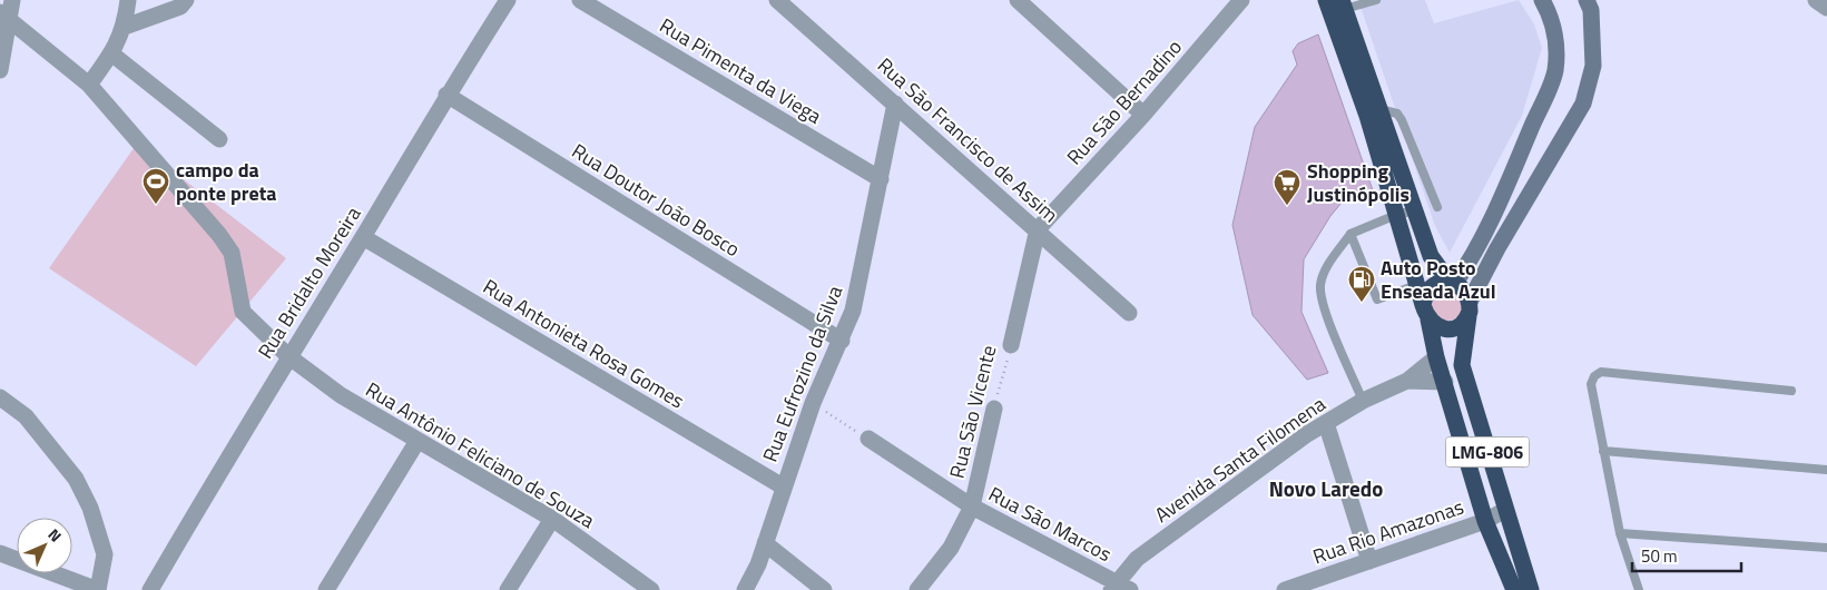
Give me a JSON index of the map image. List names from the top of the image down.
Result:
{
  "streets": {
    "highway": ["LMG-806"],
    "street": [
      "Rua Pimenta da Viega",
      "Rua São Bernadino",
      "Rua São Francisco de Assim",
      "Rua Doutor João Bosco",
      "Rua Bridalto Moreira",
      "Rua Antonieta Rosa Gomes",
      "Rua Eufrozino da Silva",
      "Rua São Vicente",
      "Rua Antônio Feliciano de Souza",
      "Avenida Santa Filomena",
      "Rua São Marcos",
      "Rua Rio Amazonas"
    ]
  },
  "crossings": [
    ["Rua Pimenta da Viega", "Rua Eufrozino da Silva"],
    ["Rua São Bernadino", "Rua São Francisco de Assim"],
    ["Rua São Bernadino", "Rua São Vicente"],
    ["Rua São Francisco de Assim", "Rua Eufrozino da Silva"],
    ["Rua São Francisco de Assim", "Rua São Vicente"],
    ["Rua Doutor João Bosco", "Rua Bridalto Moreira"],
    ["Rua Doutor João Bosco", "Rua Eufrozino da Silva"],
    ["Rua Bridalto Moreira", "Rua Antonieta Rosa Gomes"],
    ["Rua Bridalto Moreira", "Rua Antônio Feliciano de Souza"],
    ["Rua Antonieta Rosa Gomes", "Rua Eufrozino da Silva"],
    ["Rua São Vicente", "Rua São Marcos"],
    ["LMG-806", "Avenida Santa Filomena"],
    ["LMG-806", "Rua Rio Amazonas"],
    ["Avenida Santa Filomena", "Rua São Marcos"]
  ],
  "districts": ["Novo Laredo"],
  "places": {
    "sports": ["campo da ponte preta"],
    "supermarket": ["Shopping Justinópolis"],
    "fuel station": ["Auto Posto Enseada Azul"]
  },
  "scale_bar": "50 m",
  "north": "top right"
}
